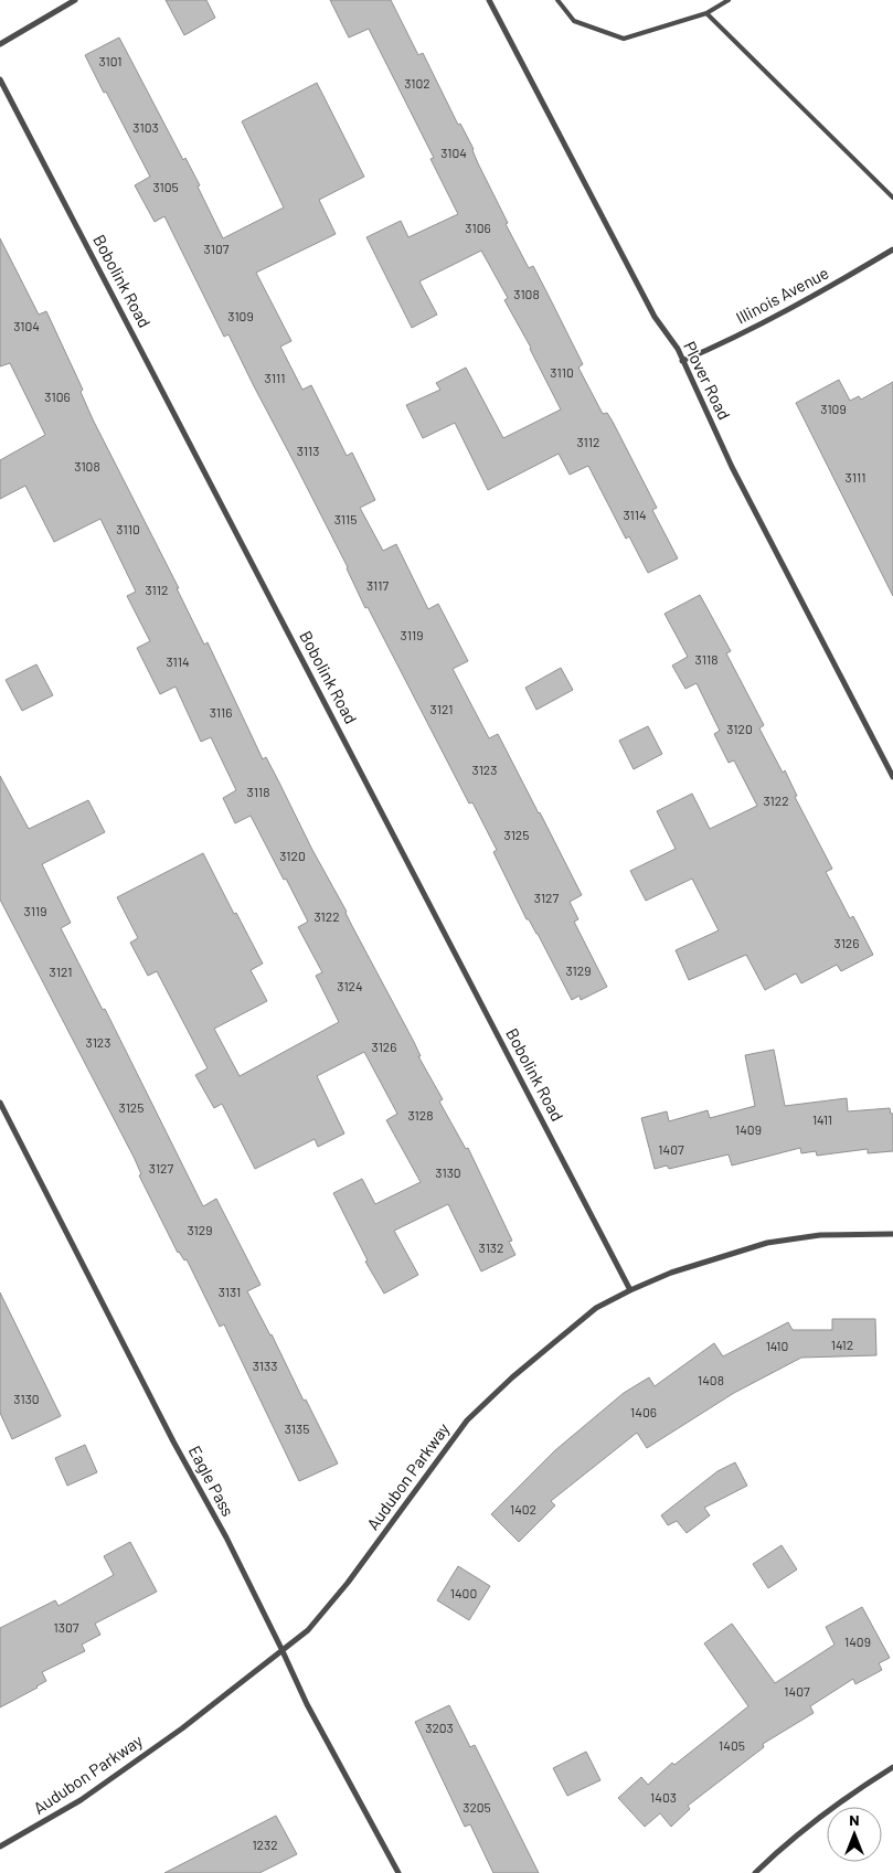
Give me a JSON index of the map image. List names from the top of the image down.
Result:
{
  "streets": {
    "street": [
      "Bobolink Road",
      "Illinois Avenue",
      "Plover Road",
      "Audubon Parkway",
      "Eagle Pass"
    ]
  },
  "crossings": [
    ["Bobolink Road", "Audubon Parkway"],
    ["Illinois Avenue", "Plover Road"],
    ["Audubon Parkway", "Eagle Pass"]
  ],
  "house_numbers": [
    "3101",
    "3102",
    "3103",
    "3104",
    "3105",
    "3106",
    "3107",
    "3108",
    "3109",
    "3104",
    "3110",
    "3111",
    "3106",
    "3109",
    "3112",
    "3113",
    "3108",
    "3111",
    "3114",
    "3115",
    "3110",
    "3117",
    "3112",
    "3119",
    "3118",
    "3114",
    "3121",
    "3116",
    "3120",
    "3123",
    "3118",
    "3122",
    "3125",
    "3120",
    "3127",
    "3119",
    "3122",
    "3126",
    "3129",
    "3121",
    "3124",
    "3123",
    "3126",
    "3125",
    "3128",
    "1411",
    "1409",
    "1407",
    "3127",
    "3130",
    "3129",
    "3132",
    "3131",
    "1412",
    "1410",
    "3133",
    "1408",
    "3130",
    "1406",
    "3135",
    "1402",
    "1400",
    "1307",
    "1409",
    "1407",
    "3203",
    "1405",
    "1403",
    "3205",
    "1232"
  ],
  "north": "top"
}
